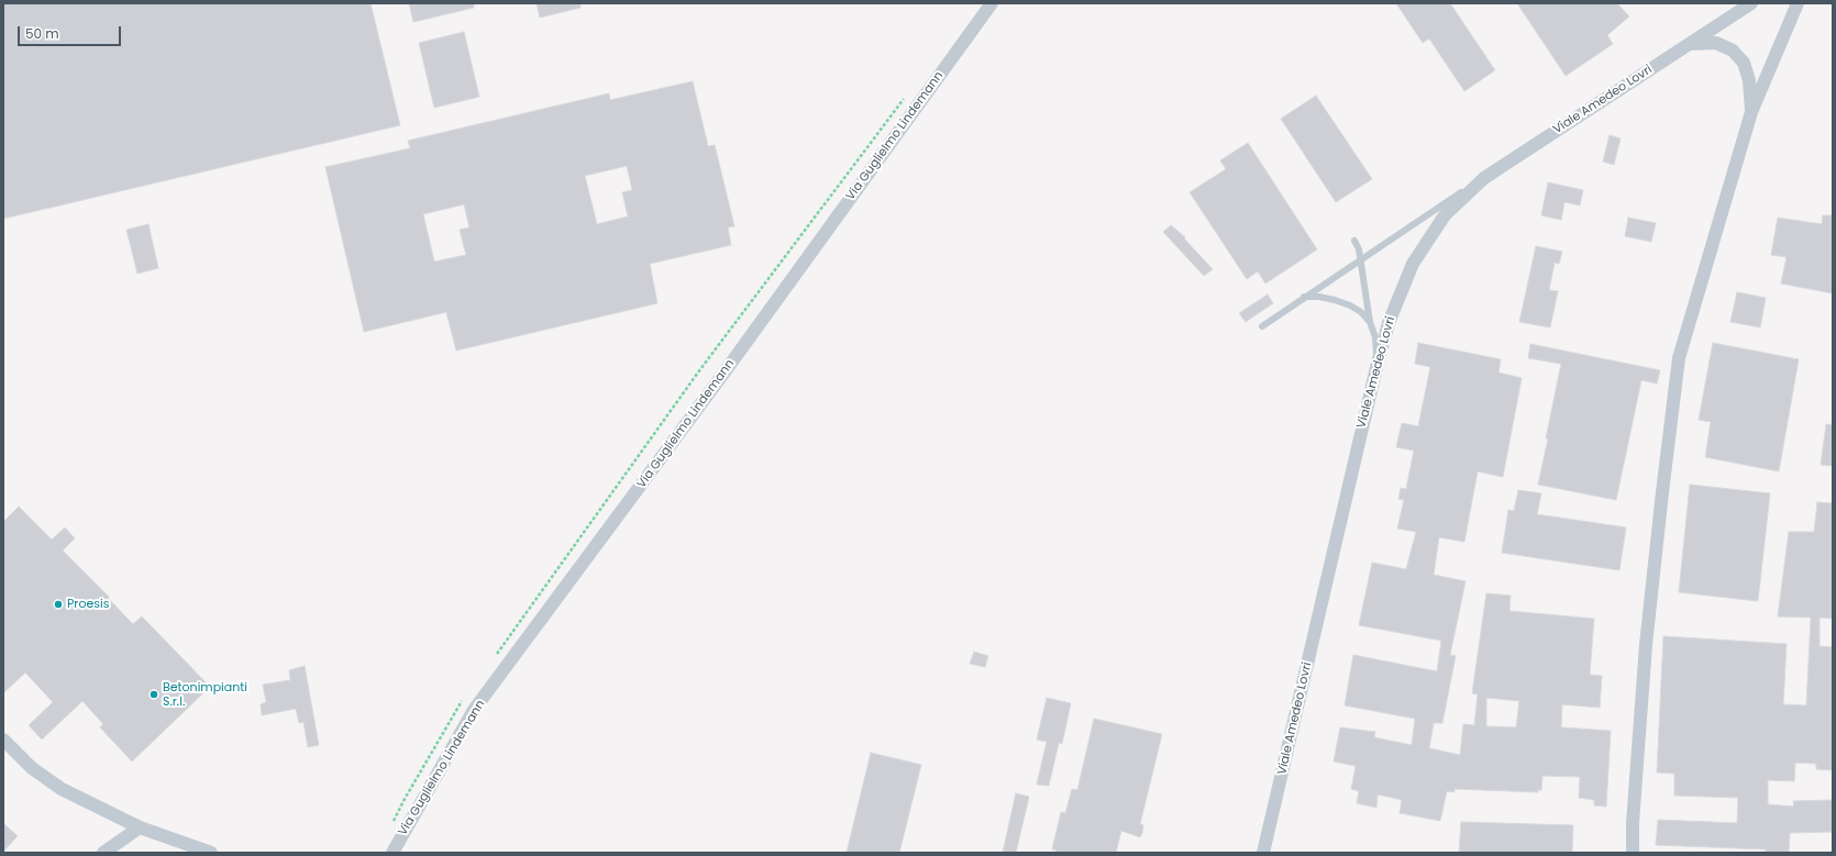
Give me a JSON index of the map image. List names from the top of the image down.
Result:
{
  "streets": {
    "street": ["Viale Amedeo Lovri", "Via Guglielmo Lindemann"]
  },
  "places": ["Proesis", "Betonimpianti S.r.l."],
  "scale_bar": "50 m"
}
